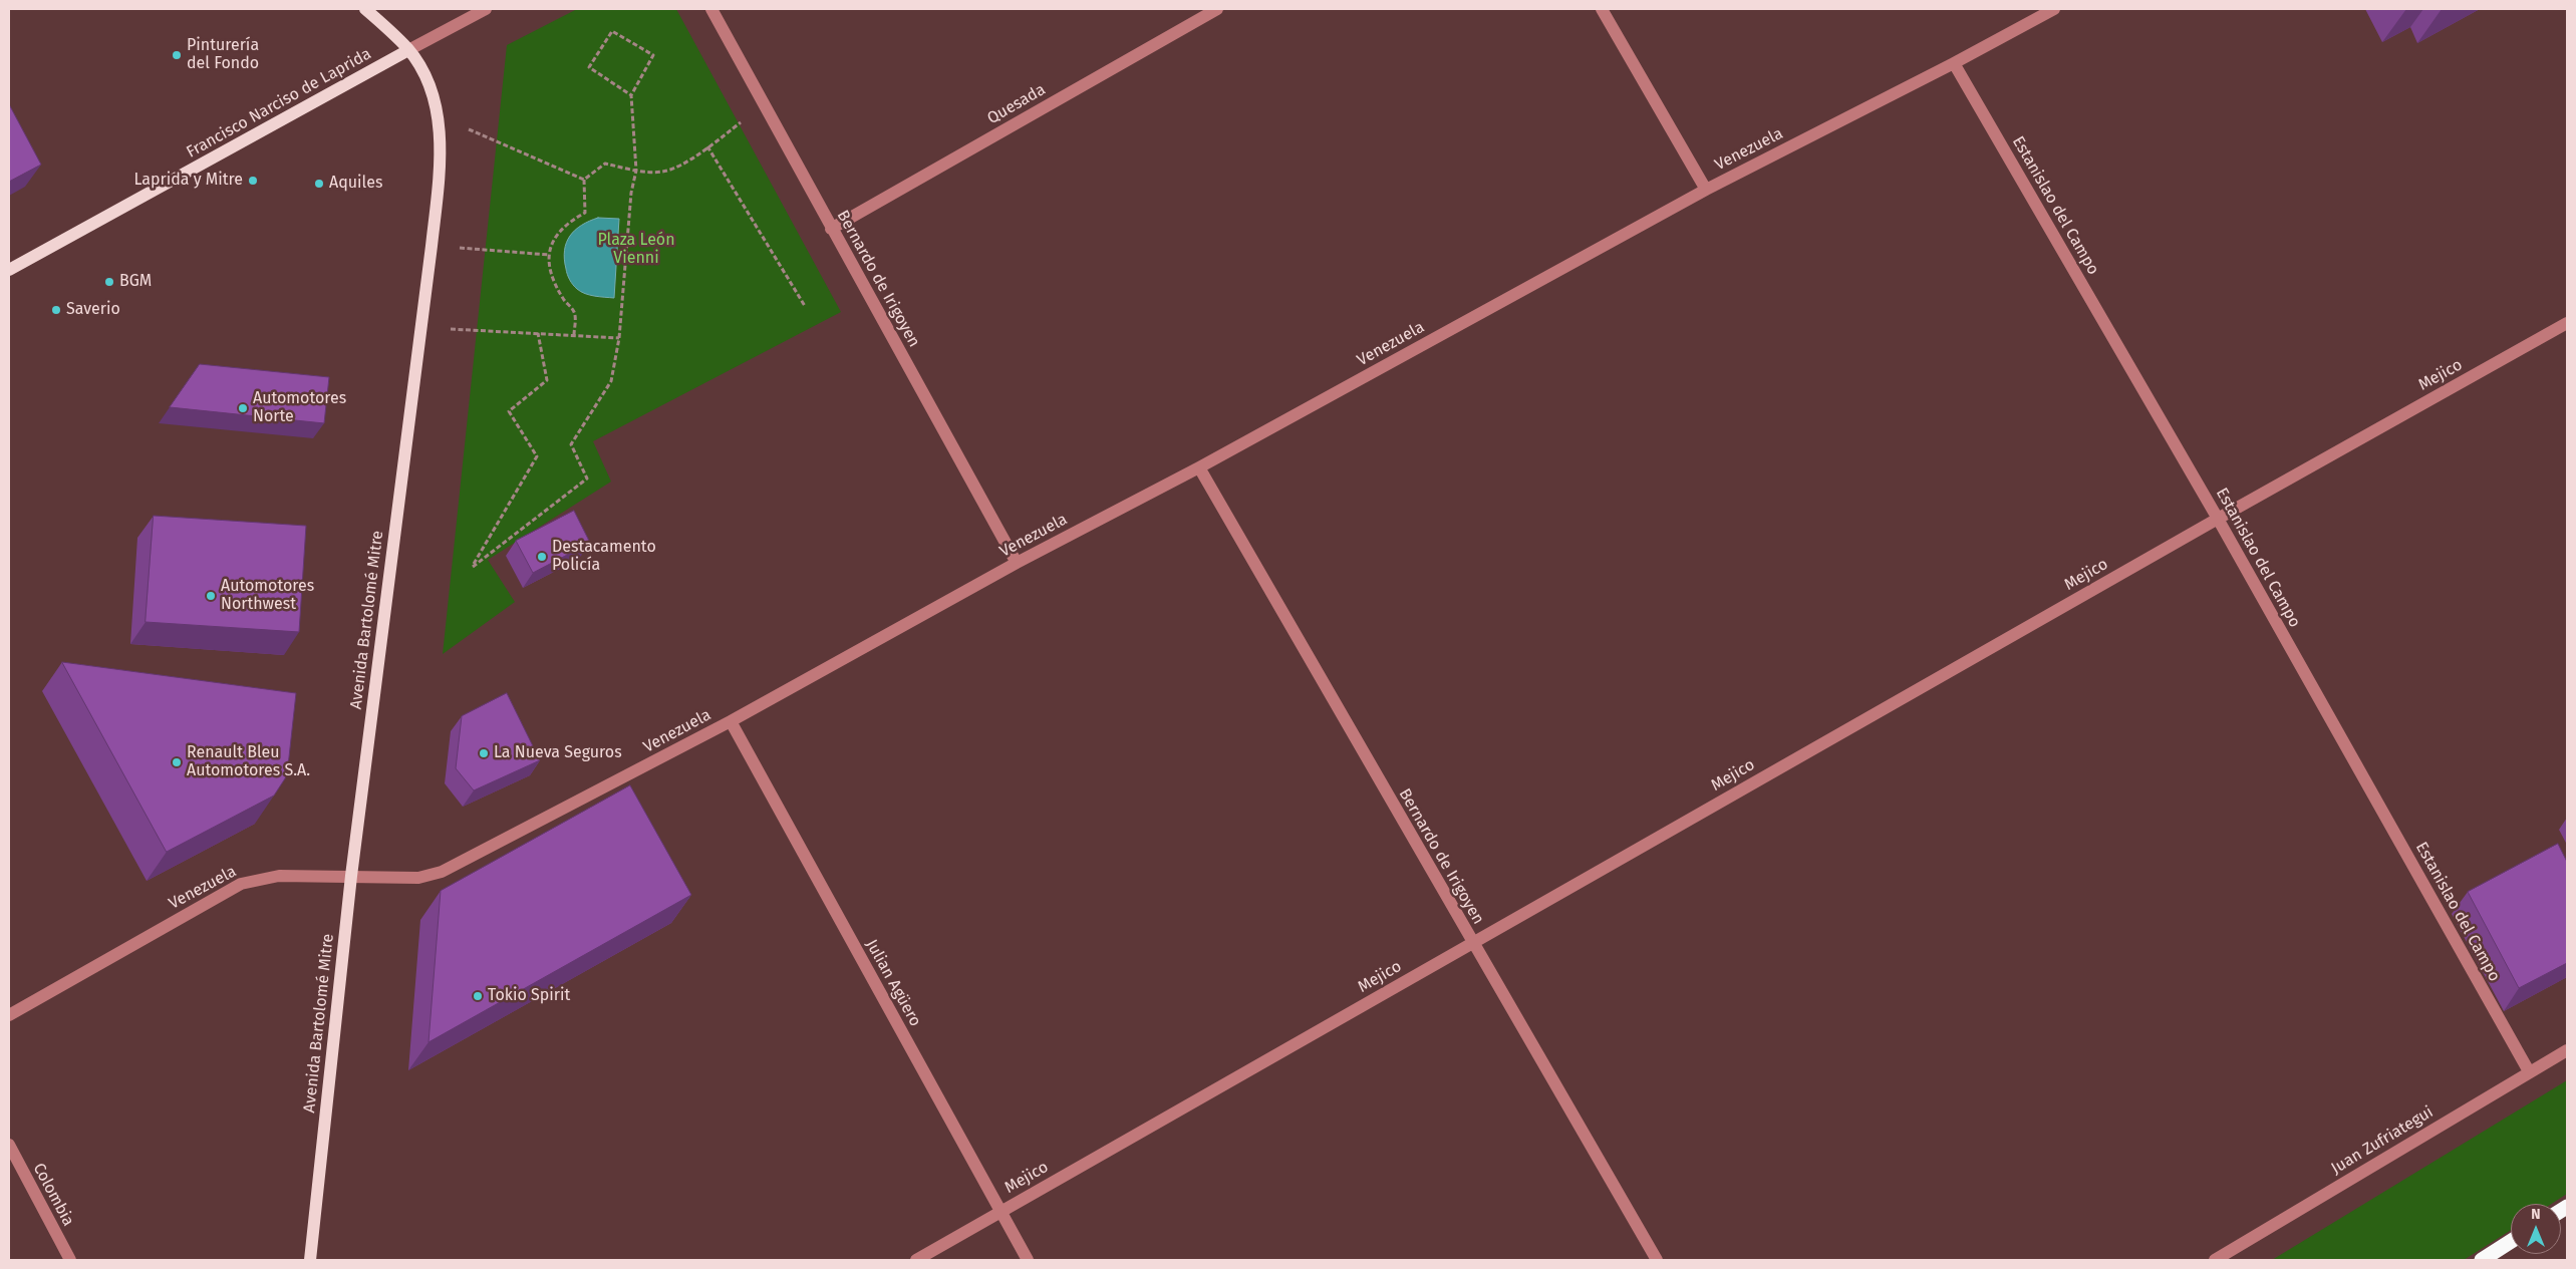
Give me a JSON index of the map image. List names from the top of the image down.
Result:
{
  "streets": {
    "main road": ["Francisco Narciso de Laprida", "Avenida Bartolomé Mitre"],
    "street": [
      "Quesada",
      "Venezuela",
      "Estanislao del Campo",
      "Bernardo de Irigoyen",
      "Mejico",
      "Julian Agüero",
      "Juan Zufriategui",
      "Colombia"
    ]
  },
  "crossings": [
    ["Francisco Narciso de Laprida", "Avenida Bartolomé Mitre"],
    ["Quesada", "Bernardo de Irigoyen"],
    ["Venezuela", "Estanislao del Campo"],
    ["Venezuela", "Bernardo de Irigoyen"],
    ["Venezuela", "Avenida Bartolomé Mitre"],
    ["Venezuela", "Julian Agüero"],
    ["Estanislao del Campo", "Mejico"],
    ["Estanislao del Campo", "Juan Zufriategui"],
    ["Bernardo de Irigoyen", "Mejico"],
    ["Mejico", "Julian Agüero"]
  ],
  "parks": ["Plaza León Vienni"],
  "places": [
    "Pinturería del Fondo",
    "Laprida y Mitre",
    "Aquiles",
    "BGM",
    "Saverio",
    "Automotores Norte",
    "Destacamento Policía",
    "Automotores Northwest",
    "La Nueva Seguros",
    "Renault Bleu Automotores S.A.",
    "Tokio Spirit"
  ],
  "north": "top"
}
